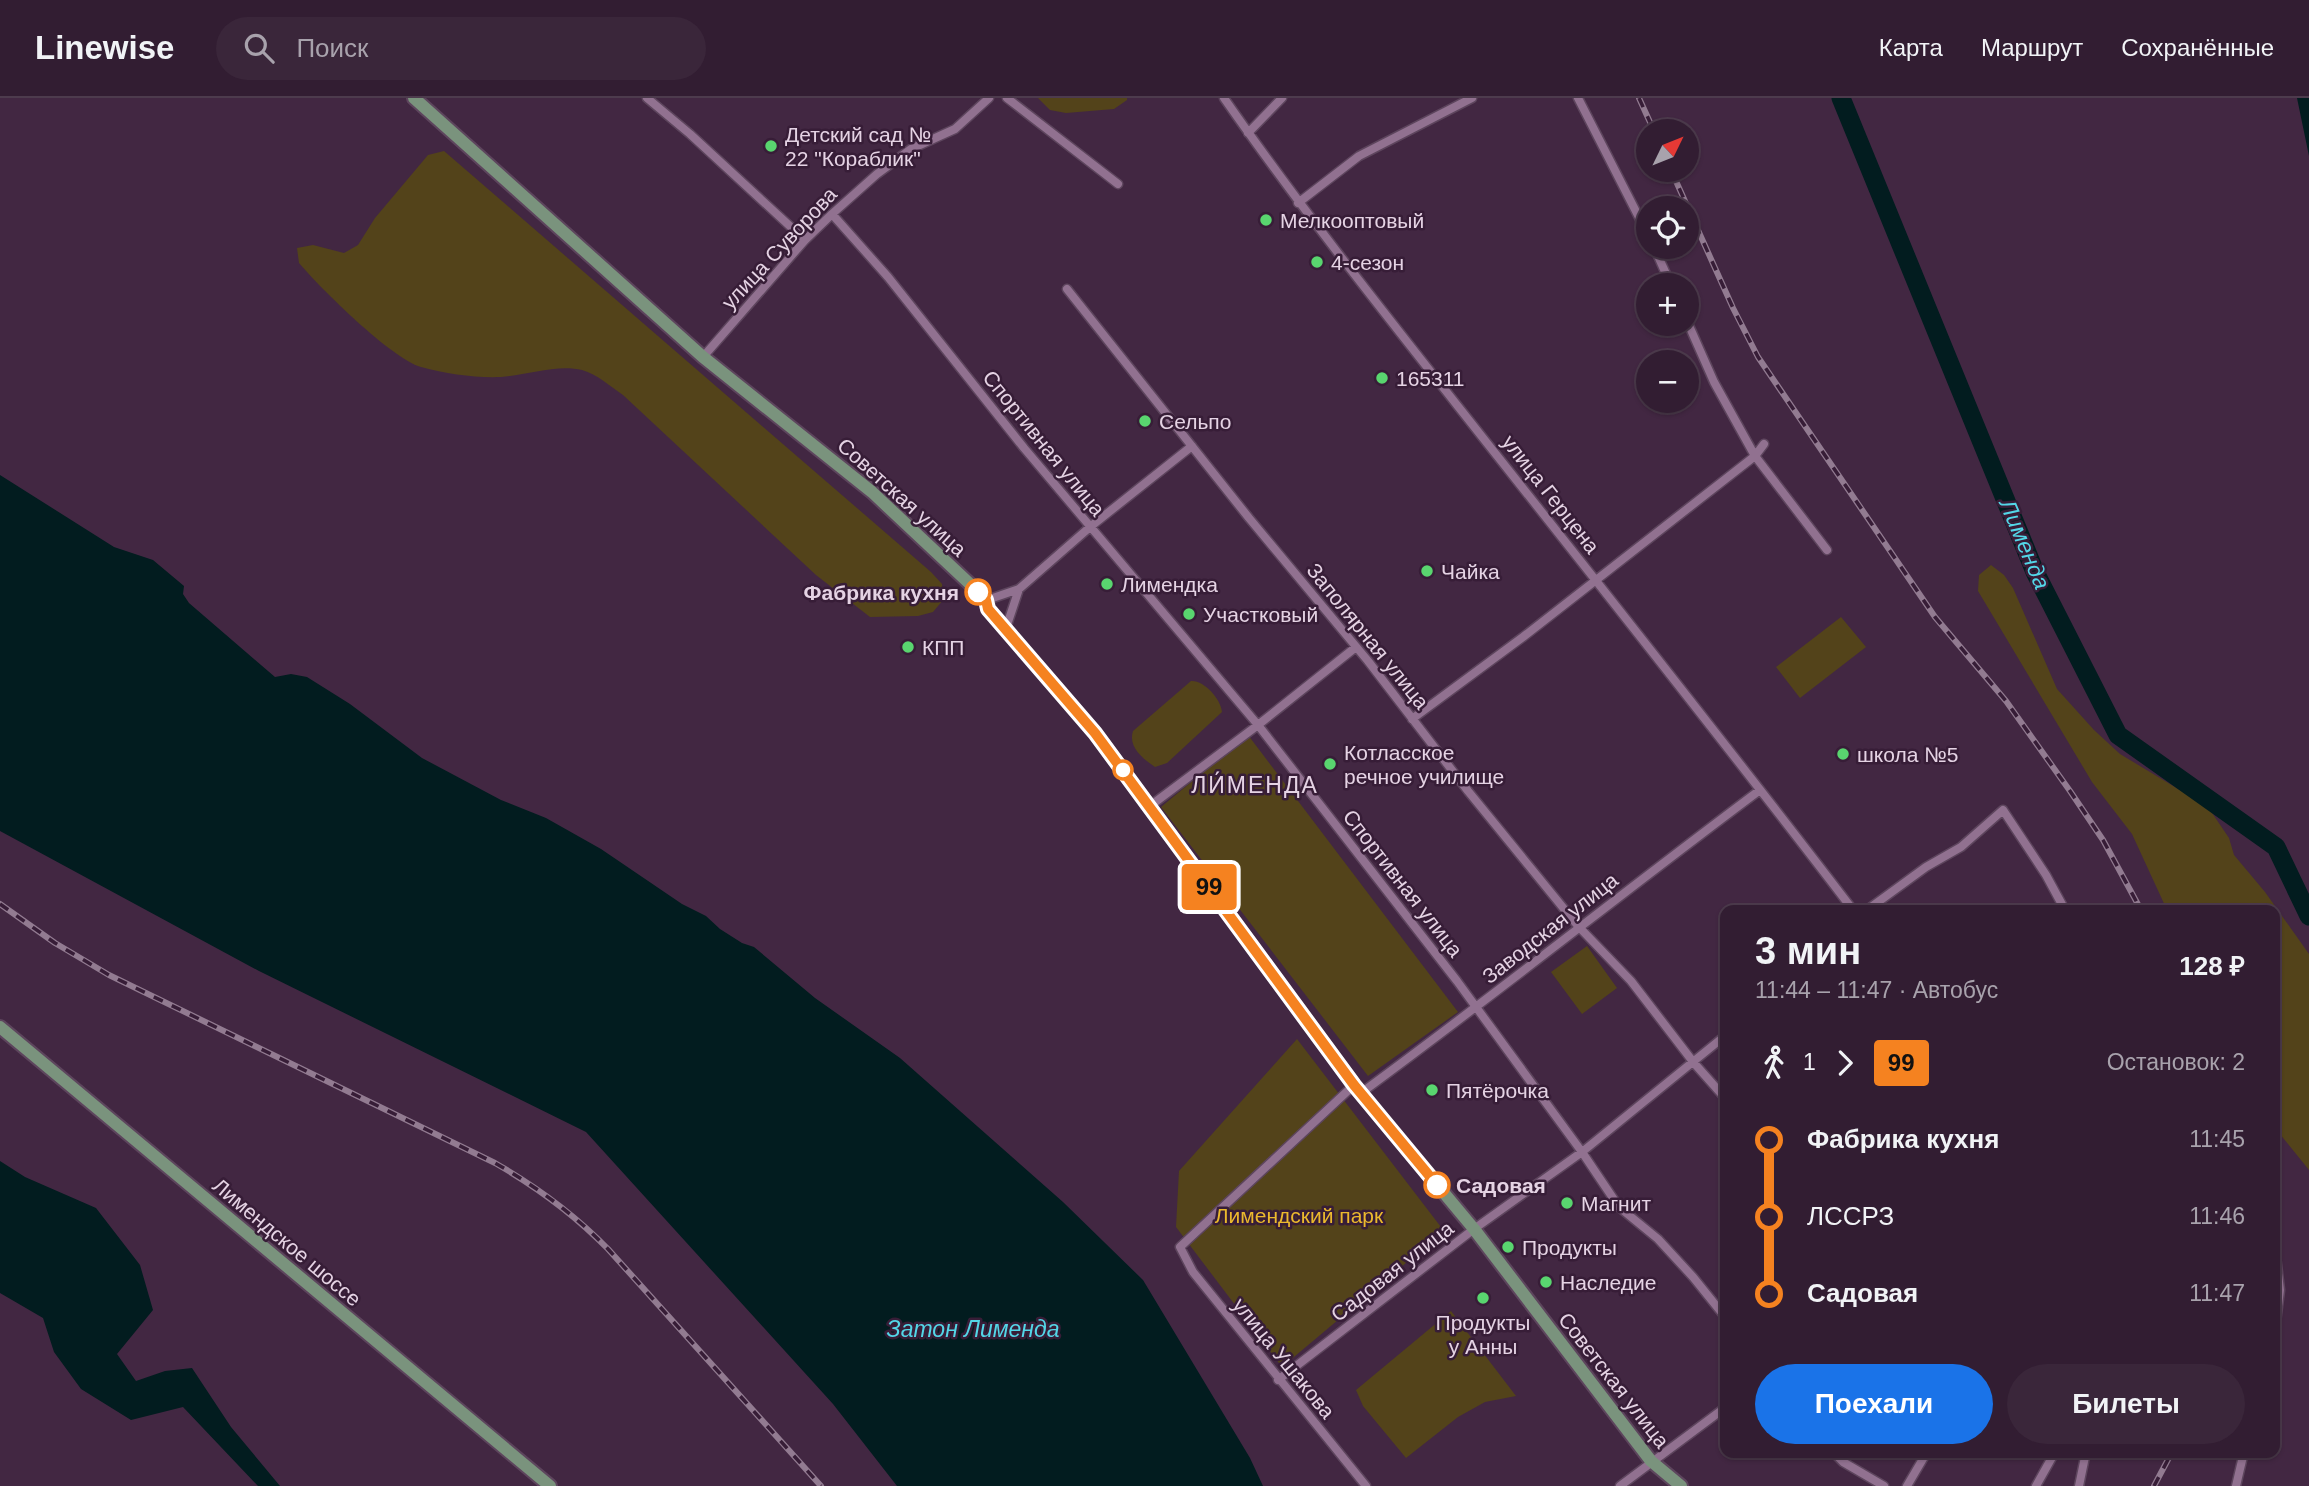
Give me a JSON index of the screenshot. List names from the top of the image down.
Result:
{
  "streets": {
    "main road": ["Советская улица", "Лимендское шоссе"],
    "street": [
      "улица Суворова",
      "Спортивная улица",
      "улица Герцена",
      "Заполярная улица",
      "Заводская улица",
      "Садовая улица",
      "улица Ушакова"
    ]
  },
  "crossings": [
    ["улица Суворова", "Спортивная улица"],
    ["улица Суворова", "Советская улица"],
    ["Спортивная улица", "Заводская улица"],
    ["Спортивная улица", "Садовая улица"],
    ["улица Герцена", "Заводская улица"],
    ["Советская улица", "Заводская улица"],
    ["Советская улица", "Садовая улица"],
    ["Заполярная улица", "Заводская улица"],
    ["Заполярная улица", "Садовая улица"],
    ["Заводская улица", "улица Ушакова"],
    ["Садовая улица", "улица Ушакова"]
  ],
  "districts": ["ЛИ́МЕНДА"],
  "water": ["Лименда", "Затон Лименда"],
  "parks": ["Лимендский парк"],
  "places": [
    "Детский сад № 22 \"Кораблик\"",
    "Мелкооптовый",
    "4-сезон",
    "165311",
    "Сельпо",
    "Чайка",
    "Лимендка",
    "Фабрика кухня",
    "Участковый",
    "КПП",
    "школа №5",
    "Котласское речное училище",
    "Пятёрочка",
    "Садовая",
    "Магнит",
    "Продукты",
    "Наследие",
    "Продукты у Анны"
  ],
  "lines": ["bus line 99"],
  "north": "top right",
  "page": {
    "header": "Linewise",
    "search": "Поиск",
    "nav": ["Карта", "Маршрут", "Сохранённые"],
    "on_map": "99",
    "map_buttons": ["+", "−"],
    "heading": ["3 мин", "11:44 – 11:47 · Автобус", "128 ₽"],
    "legs": ["1", "99", "Остановок: 2"],
    "list": [
      {
        "name": "Фабрика кухня",
        "value": "11:45"
      },
      {
        "name": "ЛССРЗ",
        "value": "11:46"
      },
      {
        "name": "Садовая",
        "value": "11:47"
      }
    ],
    "buttons": ["Поехали", "Билеты"]
  }
}
